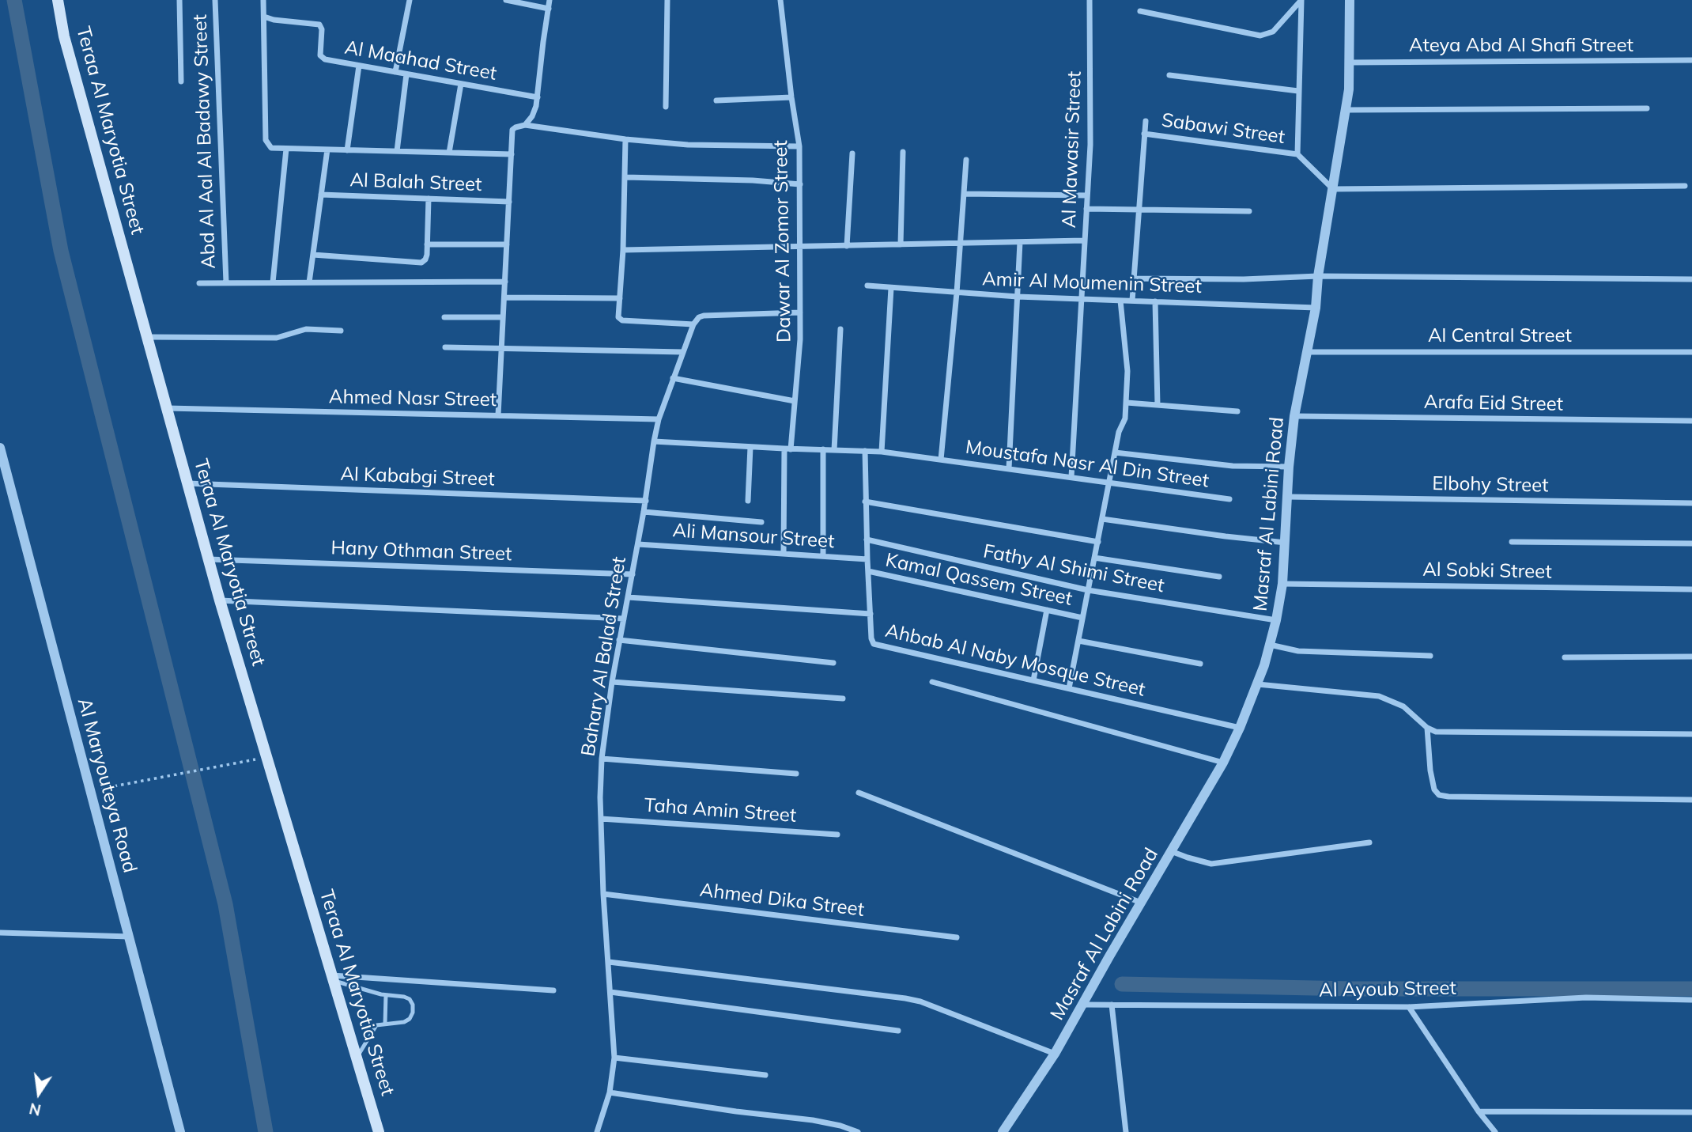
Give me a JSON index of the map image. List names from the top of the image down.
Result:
{
  "streets": {
    "main road": ["Teraa Al Maryotia Street"],
    "street": [
      "Ateya Abd Al Shafi Street",
      "Al Maahad Street",
      "Sabawi Street",
      "Abd Al Aal Al Badawy Street",
      "Al Mawasir Street",
      "Al Balah Street",
      "Dawar Al Zomor Street",
      "Amir Al Moumenin Street",
      "Al Central Street",
      "Ahmed Nasr Street",
      "Arafa Eid Street",
      "Moustafa Nasr Al Din Street",
      "Al Kababgi Street",
      "Elbohy Street",
      "Masraf Al Labini Road",
      "Ali Mansour Street",
      "Hany Othman Street",
      "Fathy Al Shimi Street",
      "Al Sobki Street",
      "Kamal Qassem Street",
      "Bahary Al Balad Street",
      "Ahbab Al Naby Mosque Street",
      "Al Maryouteya Road",
      "Taha Amin Street",
      "Ahmed Dika Street",
      "Al Ayoub Street"
    ]
  },
  "crossings": [
    ["Ateya Abd Al Shafi Street", "Masraf Al Labini Road"],
    ["Teraa Al Maryotia Street", "Ahmed Nasr Street"],
    ["Teraa Al Maryotia Street", "Al Kababgi Street"],
    ["Teraa Al Maryotia Street", "Hany Othman Street"],
    ["Al Mawasir Street", "Amir Al Moumenin Street"],
    ["Al Mawasir Street", "Moustafa Nasr Al Din Street"],
    ["Dawar Al Zomor Street", "Moustafa Nasr Al Din Street"],
    ["Dawar Al Zomor Street", "Ali Mansour Street"],
    ["Amir Al Moumenin Street", "Moustafa Nasr Al Din Street"],
    ["Amir Al Moumenin Street", "Masraf Al Labini Road"],
    ["Al Central Street", "Masraf Al Labini Road"],
    ["Ahmed Nasr Street", "Bahary Al Balad Street"],
    ["Arafa Eid Street", "Masraf Al Labini Road"],
    ["Moustafa Nasr Al Din Street", "Bahary Al Balad Street"],
    ["Moustafa Nasr Al Din Street", "Ahbab Al Naby Mosque Street"],
    ["Al Kababgi Street", "Bahary Al Balad Street"],
    ["Elbohy Street", "Masraf Al Labini Road"],
    ["Masraf Al Labini Road", "Fathy Al Shimi Street"],
    ["Masraf Al Labini Road", "Al Sobki Street"],
    ["Masraf Al Labini Road", "Ahbab Al Naby Mosque Street"],
    ["Masraf Al Labini Road", "Al Ayoub Street"],
    ["Ali Mansour Street", "Bahary Al Balad Street"],
    ["Ali Mansour Street", "Ahbab Al Naby Mosque Street"],
    ["Hany Othman Street", "Bahary Al Balad Street"],
    ["Fathy Al Shimi Street", "Ahbab Al Naby Mosque Street"],
    ["Kamal Qassem Street", "Ahbab Al Naby Mosque Street"],
    ["Bahary Al Balad Street", "Taha Amin Street"],
    ["Bahary Al Balad Street", "Ahmed Dika Street"]
  ],
  "north": "bottom"
}
